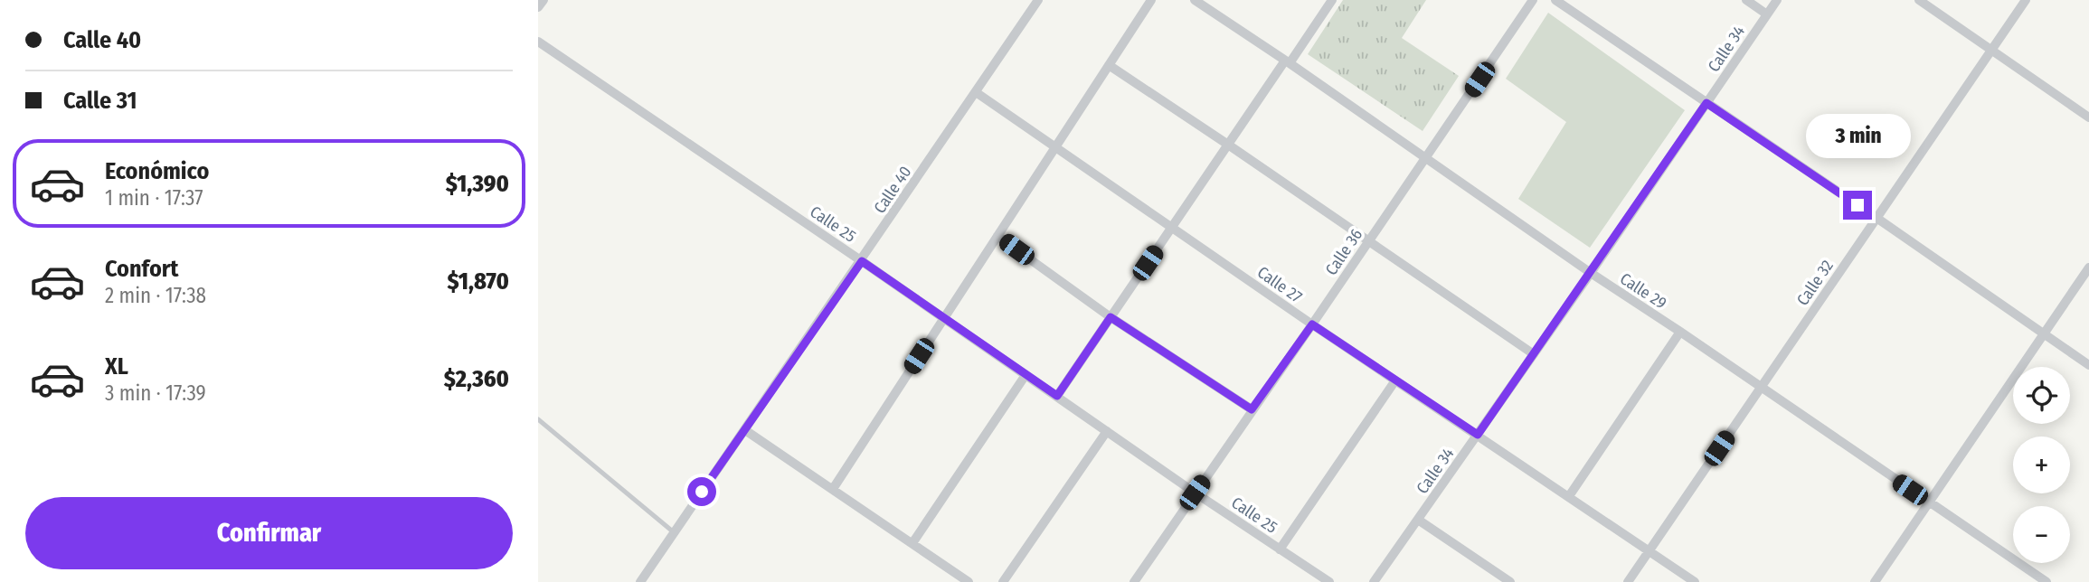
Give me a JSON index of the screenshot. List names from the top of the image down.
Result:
{
  "streets": {
    "street": [
      "Calle 34",
      "Calle 40",
      "Calle 25",
      "Calle 36",
      "Calle 32",
      "Calle 27",
      "Calle 29"
    ]
  },
  "crossings": [
    ["Calle 34", "Calle 27"],
    ["Calle 34", "Calle 29"],
    ["Calle 40", "Calle 25"],
    ["Calle 40", "Calle 27"],
    ["Calle 25", "Calle 36"],
    ["Calle 36", "Calle 27"],
    ["Calle 36", "Calle 29"],
    ["Calle 32", "Calle 27"],
    ["Calle 32", "Calle 29"]
  ],
  "page": {
    "banner": ["Calle 40", "Calle 31"],
    "bubble": "3 min",
    "list": [
      {
        "name": "Económico",
        "note": "1 min · 17:37",
        "value": "$1,390"
      },
      {
        "name": "Confort",
        "note": "2 min · 17:38",
        "value": "$1,870"
      },
      {
        "name": "XL",
        "note": "3 min · 17:39",
        "value": "$2,360"
      }
    ],
    "map_buttons": ["+", "−"],
    "buttons": "Confirmar"
  }
}
